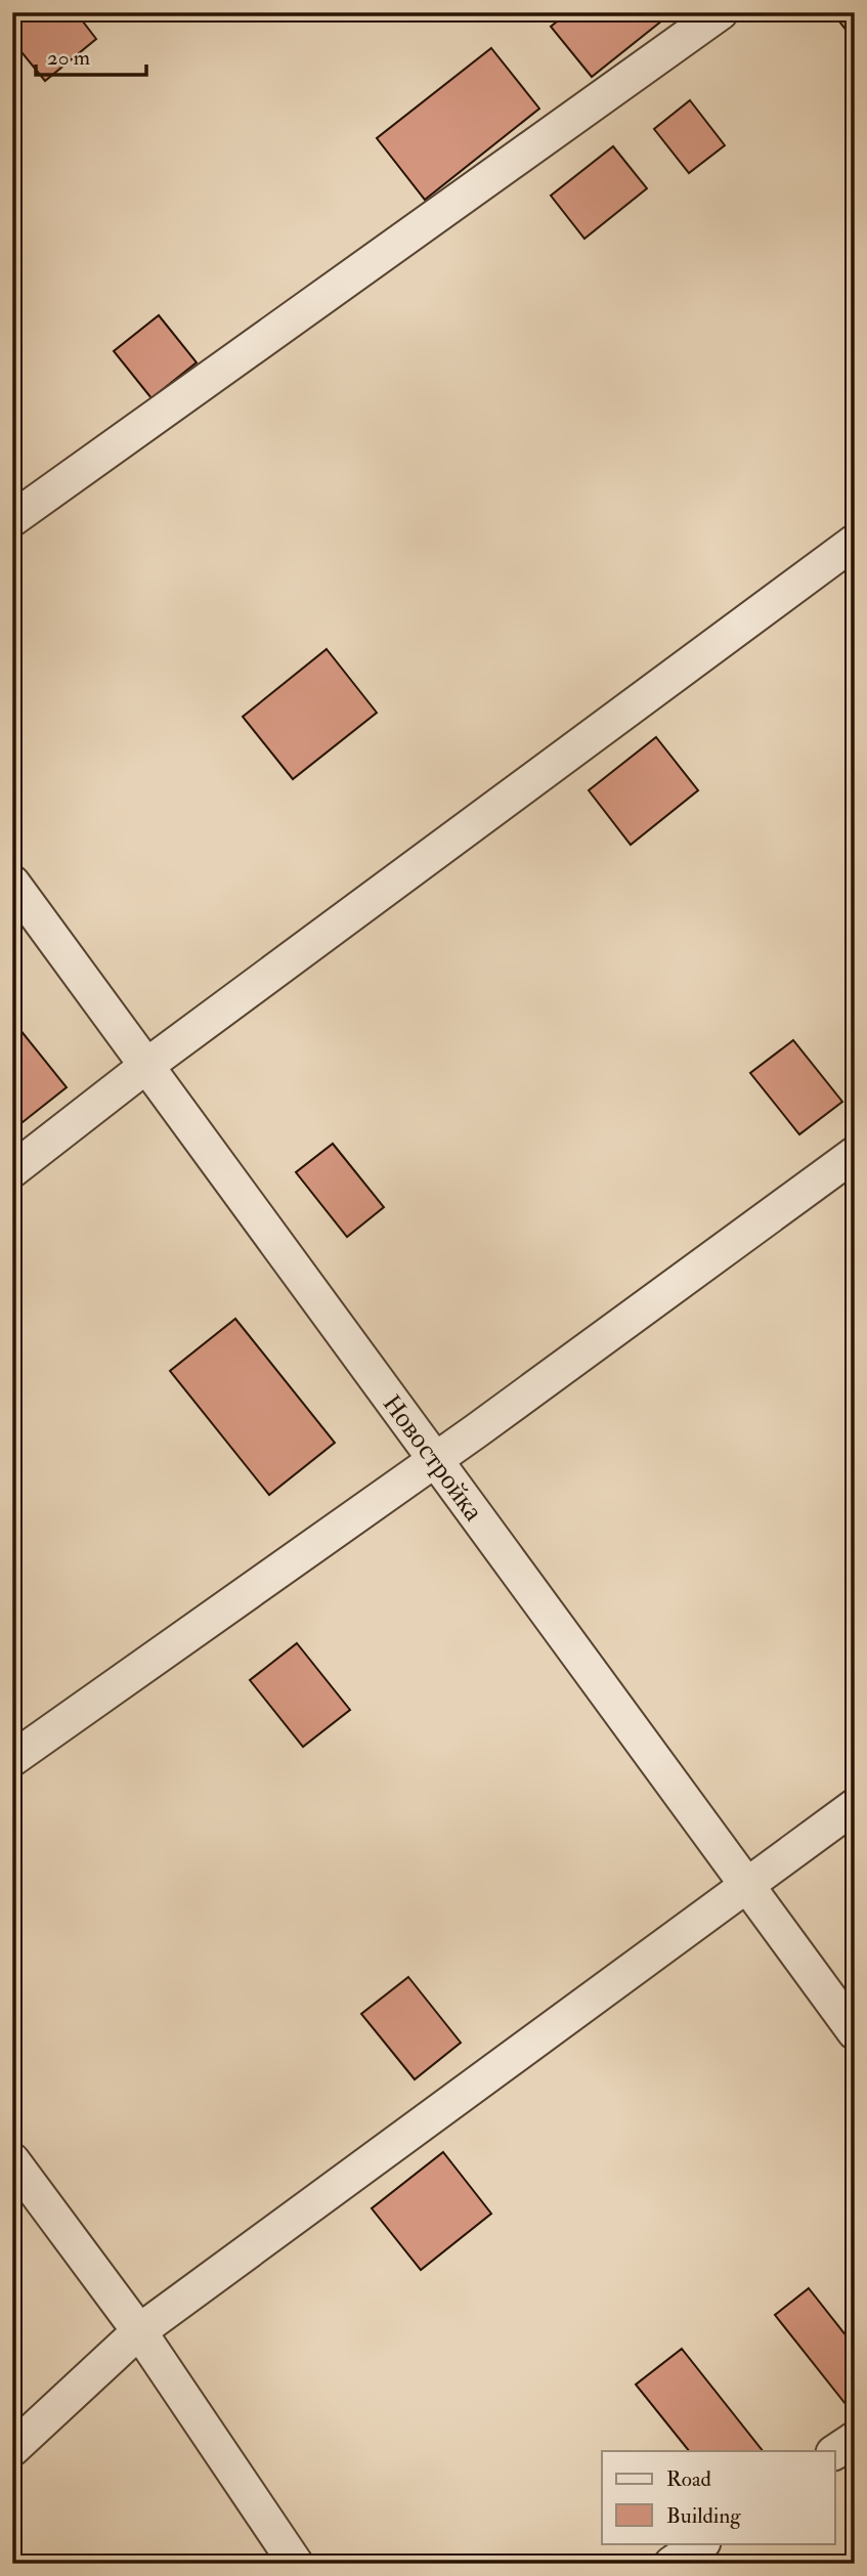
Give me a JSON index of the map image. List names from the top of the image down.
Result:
{
  "streets": {
    "street": ["Новостройка"]
  },
  "legend": ["Road", "Building"],
  "scale_bar": "20 m"
}
